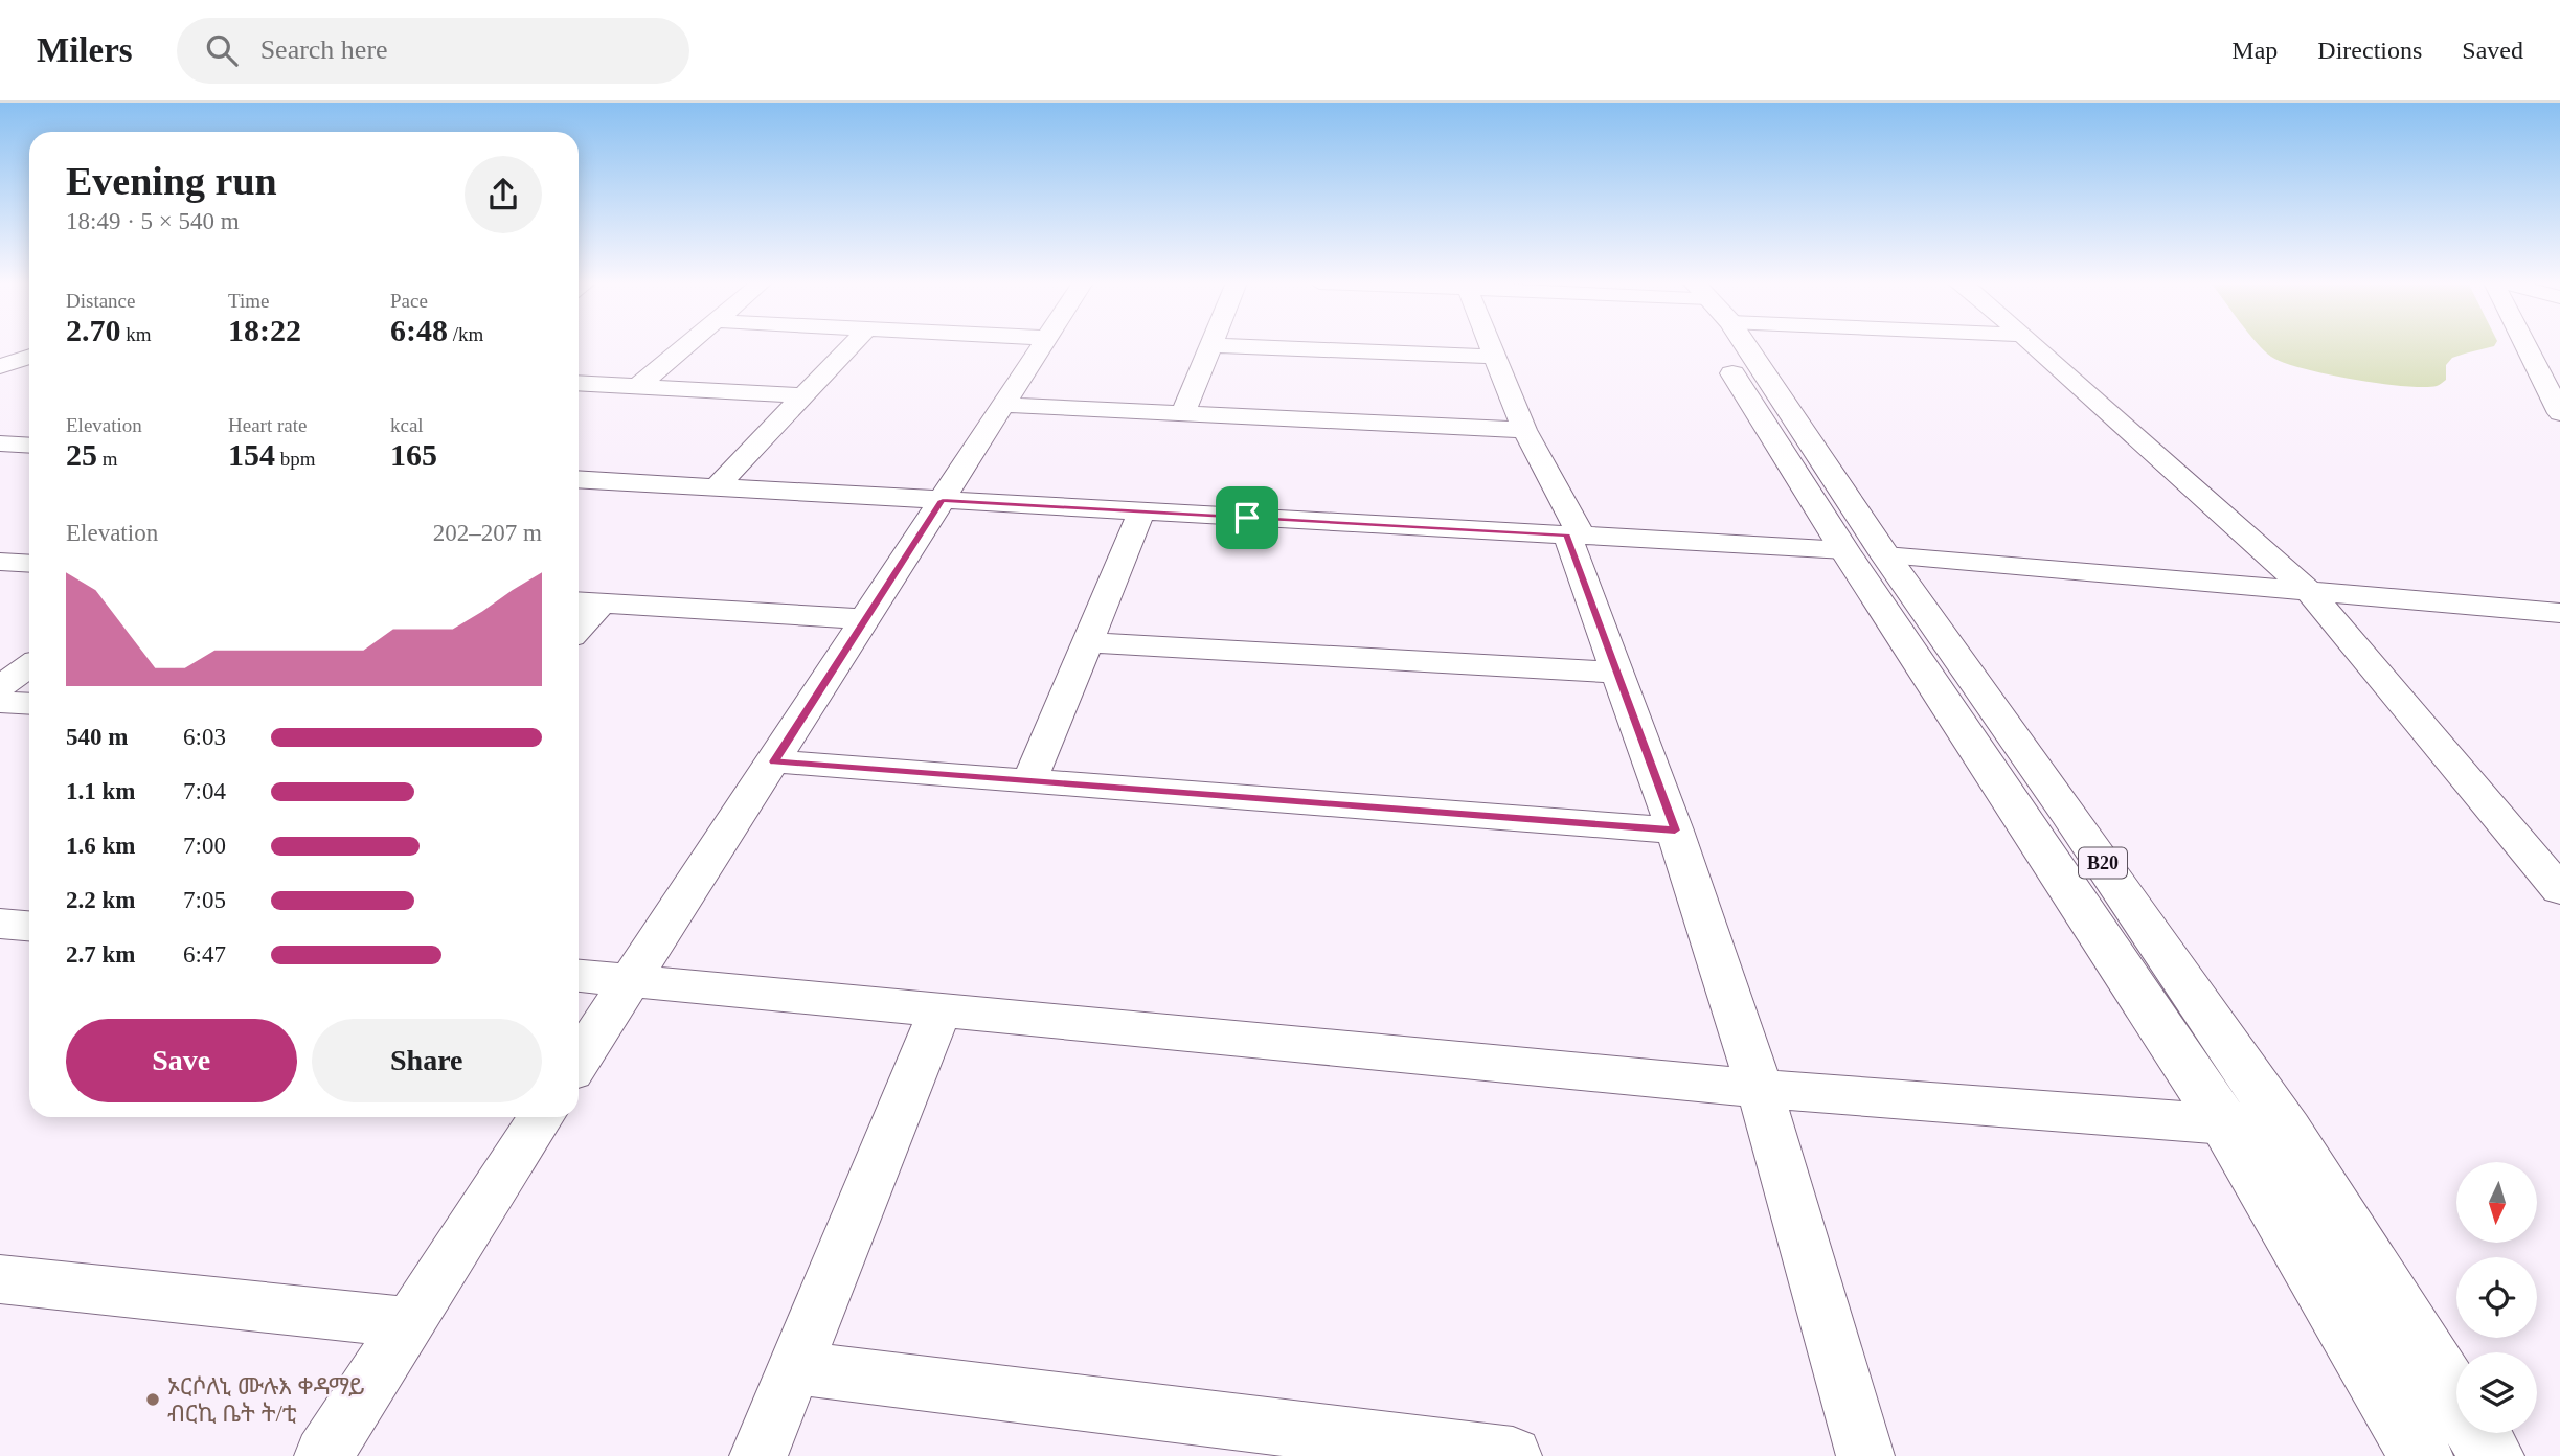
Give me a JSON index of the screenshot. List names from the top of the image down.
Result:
{
  "streets": {
    "highway": ["B20"]
  },
  "places": ["ኦርሶለኒ ሙሉእ ቀዳማይ ብርኪ ቤት ት/ቲ"],
  "north": "bottom",
  "page": {
    "header": "Milers",
    "search": "Search here",
    "nav": ["Map", "Directions", "Saved"],
    "heading": ["Evening run", "18:49 · 5 × 540 m"],
    "stats": [
      ["Distance", "2.70 km"],
      ["Time", "18:22"],
      ["Pace", "6:48 /km"],
      ["Elevation", "25 m"],
      ["Heart rate", "154 bpm"],
      ["kcal", "165"]
    ],
    "chart": ["Elevation", "202–207 m"],
    "list": [
      {
        "name": "540 m",
        "note": "6:03"
      },
      {
        "name": "1.1 km",
        "note": "7:04"
      },
      {
        "name": "1.6 km",
        "note": "7:00"
      },
      {
        "name": "2.2 km",
        "note": "7:05"
      },
      {
        "name": "2.7 km",
        "note": "6:47"
      }
    ],
    "buttons": ["Save", "Share"]
  }
}
